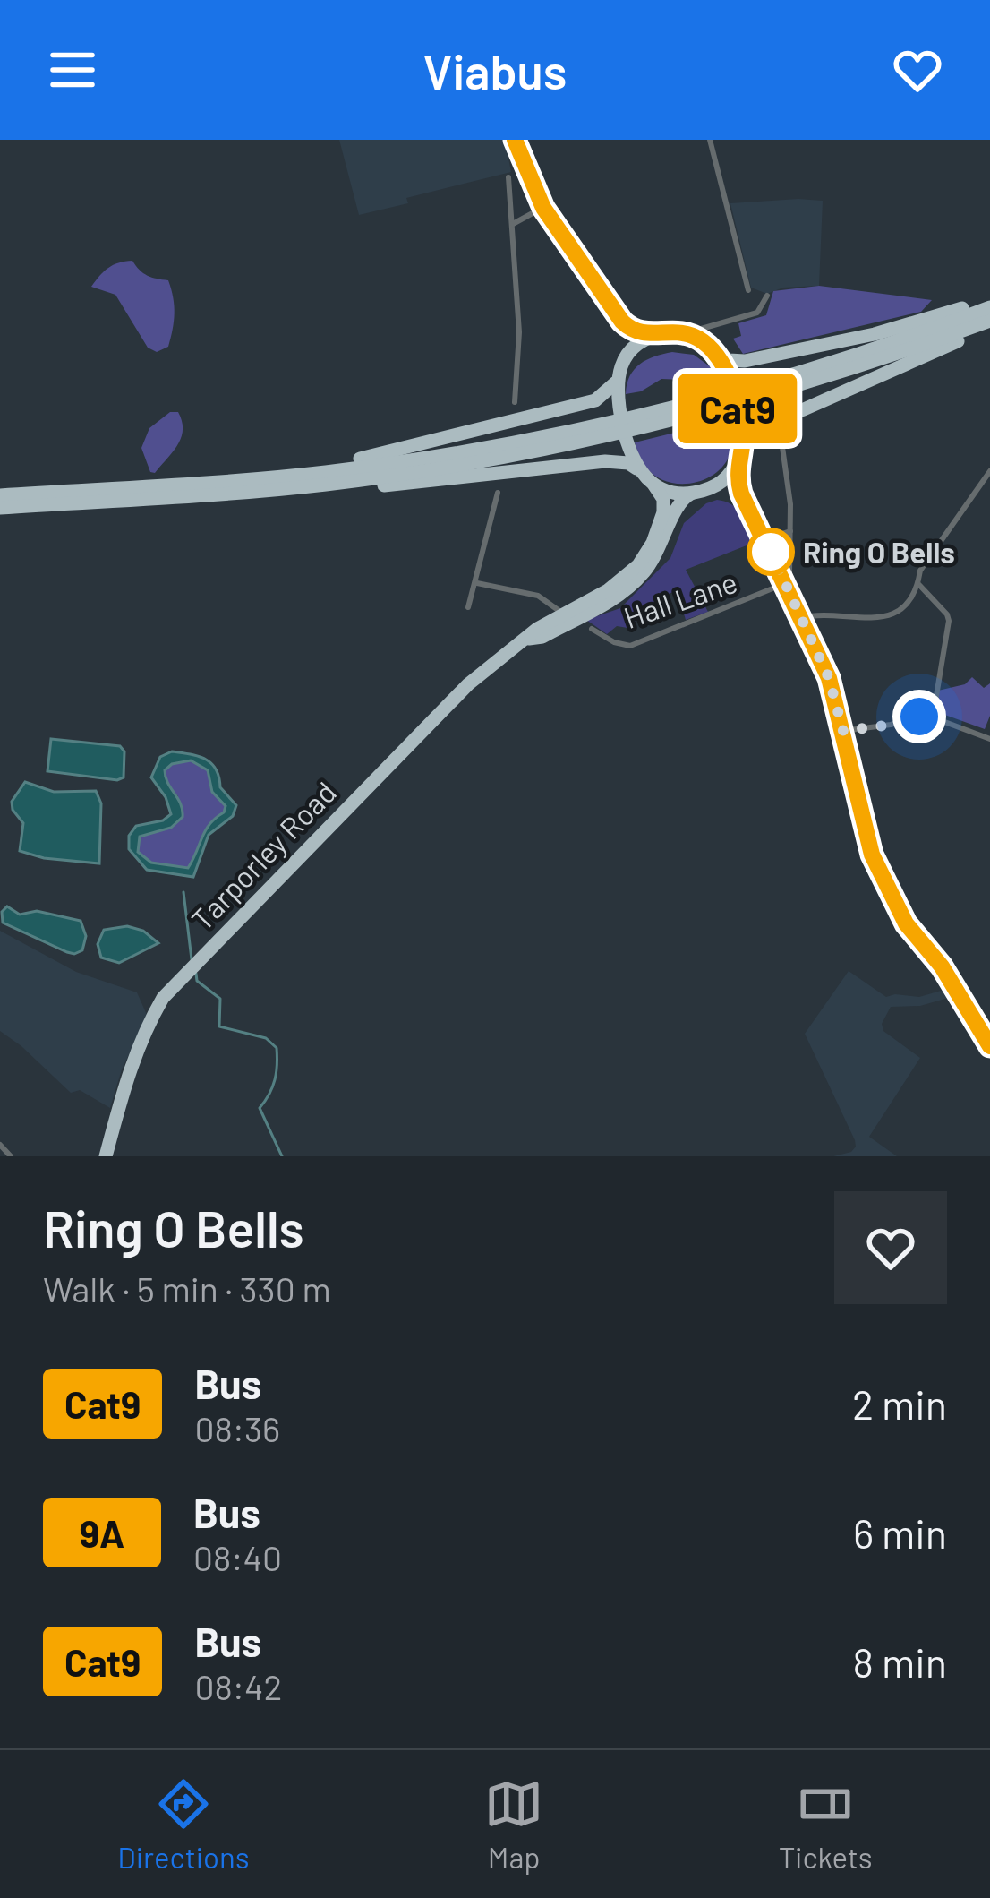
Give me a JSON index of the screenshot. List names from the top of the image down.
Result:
{
  "streets": {
    "highway": ["Tarporley Road"],
    "street": ["Hall Lane"]
  },
  "places": ["Ring O Bells"],
  "lines": ["bus line Cat9"],
  "page": {
    "header": "Viabus",
    "on_map": "Cat9",
    "heading": ["Ring O Bells", "Walk · 5 min · 330 m"],
    "list": [
      {
        "mark": "Cat9",
        "name": "Bus",
        "note": "08:36",
        "value": "2 min"
      },
      {
        "mark": "9A",
        "name": "Bus",
        "note": "08:40",
        "value": "6 min"
      },
      {
        "mark": "Cat9",
        "name": "Bus",
        "note": "08:42",
        "value": "8 min"
      }
    ],
    "tabs": ["Directions", "Map", "Tickets"]
  }
}
